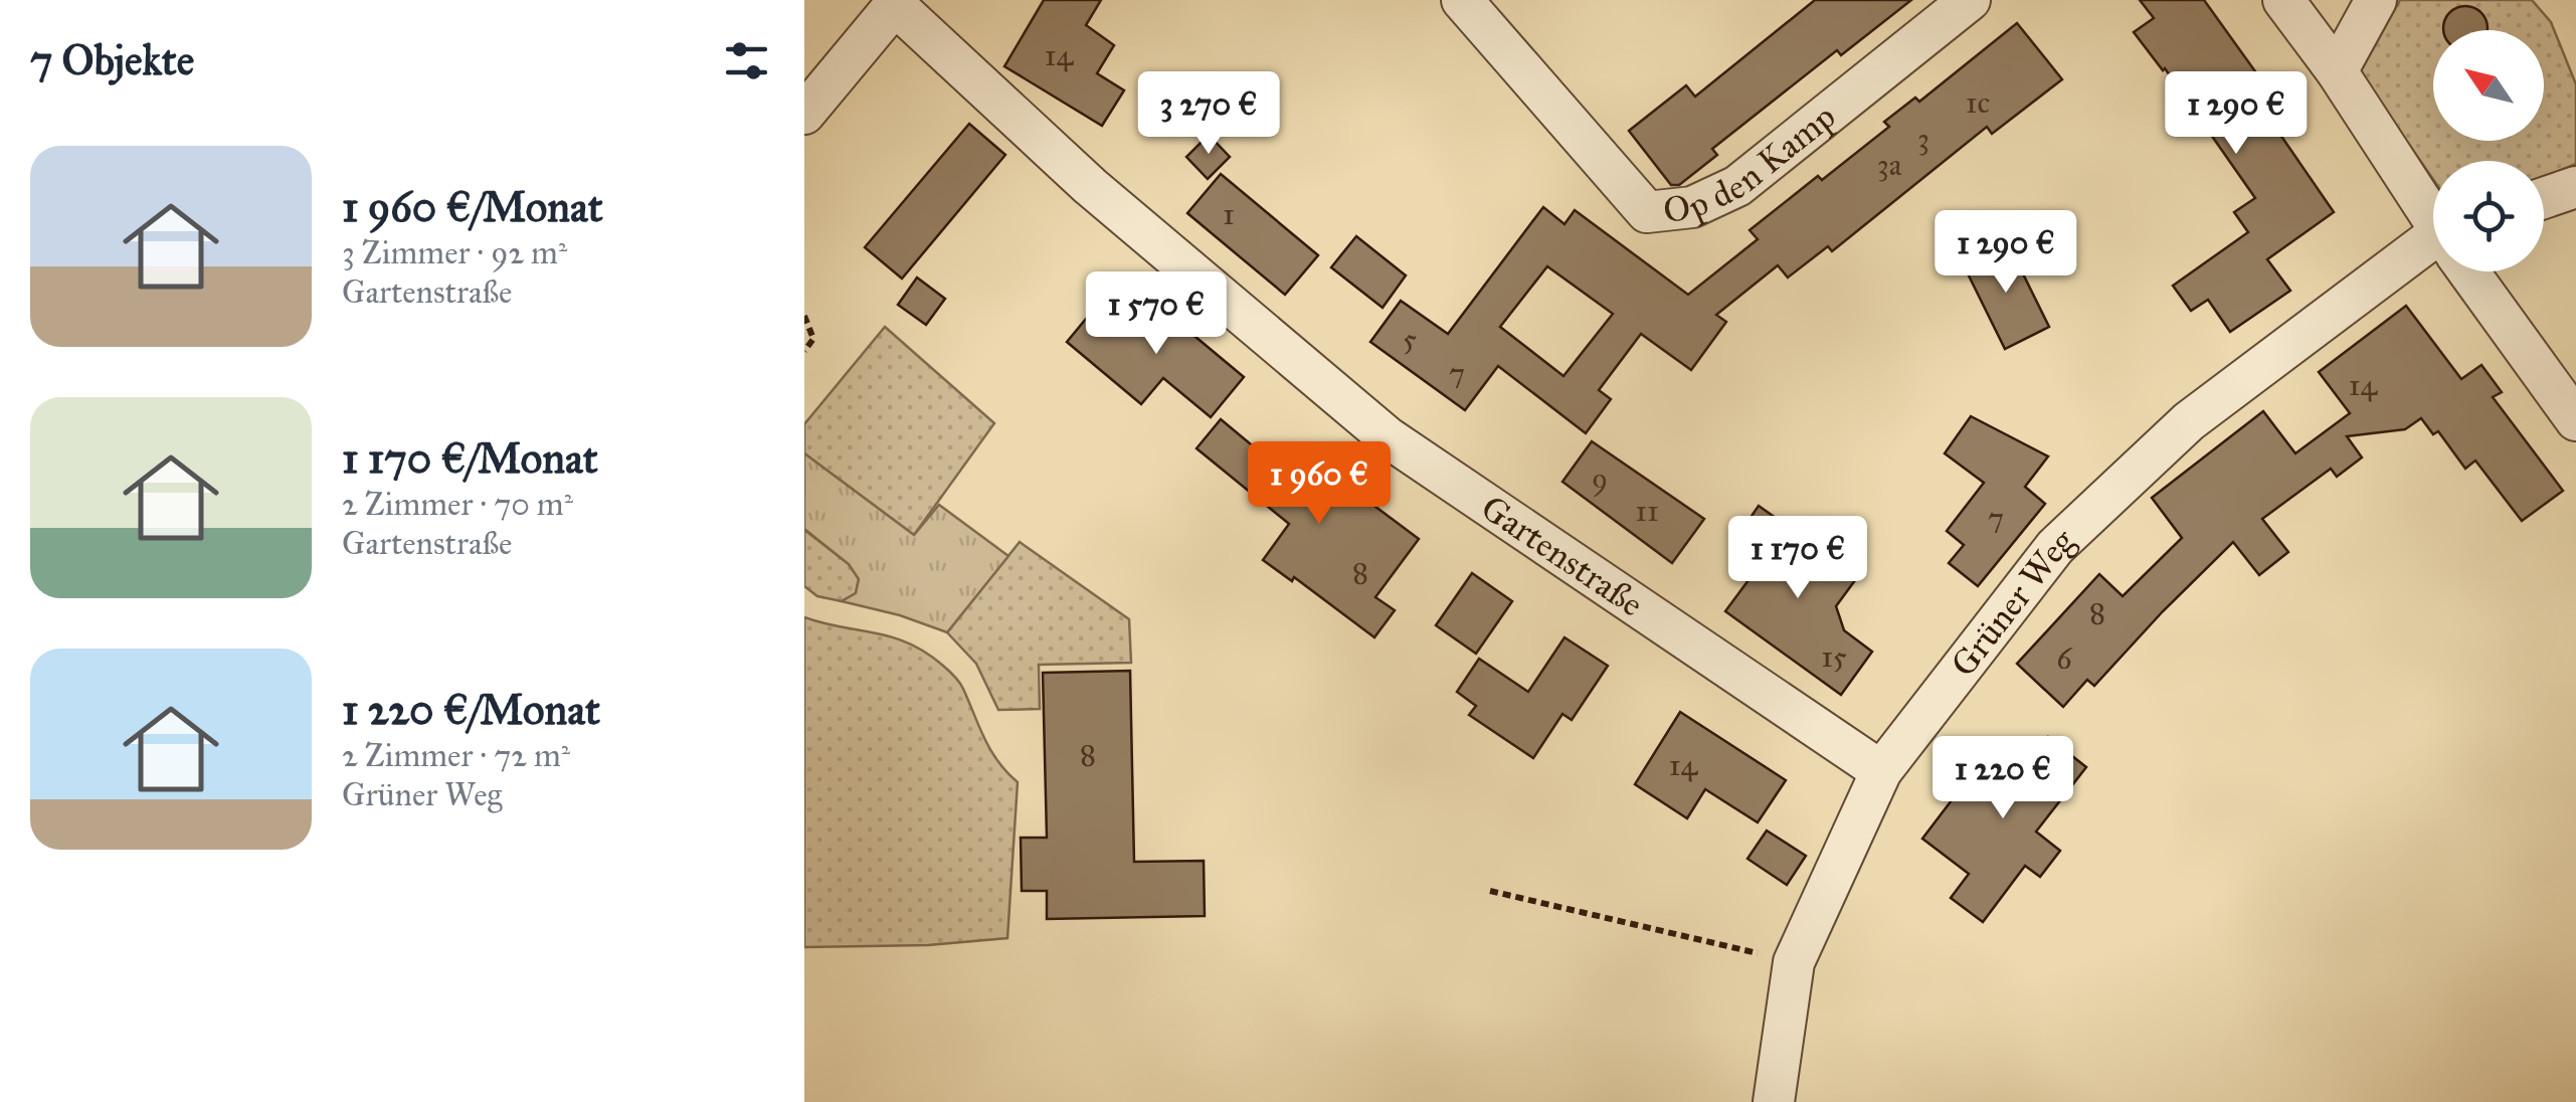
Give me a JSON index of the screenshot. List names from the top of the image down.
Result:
{
  "streets": {
    "street": ["Op den Kamp", "Gartenstraße", "Grüner Weg"]
  },
  "crossings": [
    ["Gartenstraße", "Grüner Weg"]
  ],
  "house_numbers": [
    "14",
    "1c",
    "3",
    "3a",
    "1",
    "5",
    "7",
    "14",
    "9",
    "11",
    "7",
    "8",
    "8",
    "15",
    "6",
    "8",
    "14"
  ],
  "north": "top left",
  "page": {
    "heading": "7 Objekte",
    "price": [
      "3 270 €",
      "1 290 €",
      "1 290 €",
      "1 570 €",
      "1 960 €",
      "1 170 €",
      "1 220 €"
    ],
    "list": [
      {
        "name": "1 960 €/Monat",
        "note": "3 Zimmer · 92 m² · Gartenstraße"
      },
      {
        "name": "1 170 €/Monat",
        "note": "2 Zimmer · 70 m² · Gartenstraße"
      },
      {
        "name": "1 220 €/Monat",
        "note": "2 Zimmer · 72 m² · Grüner Weg"
      }
    ]
  }
}
